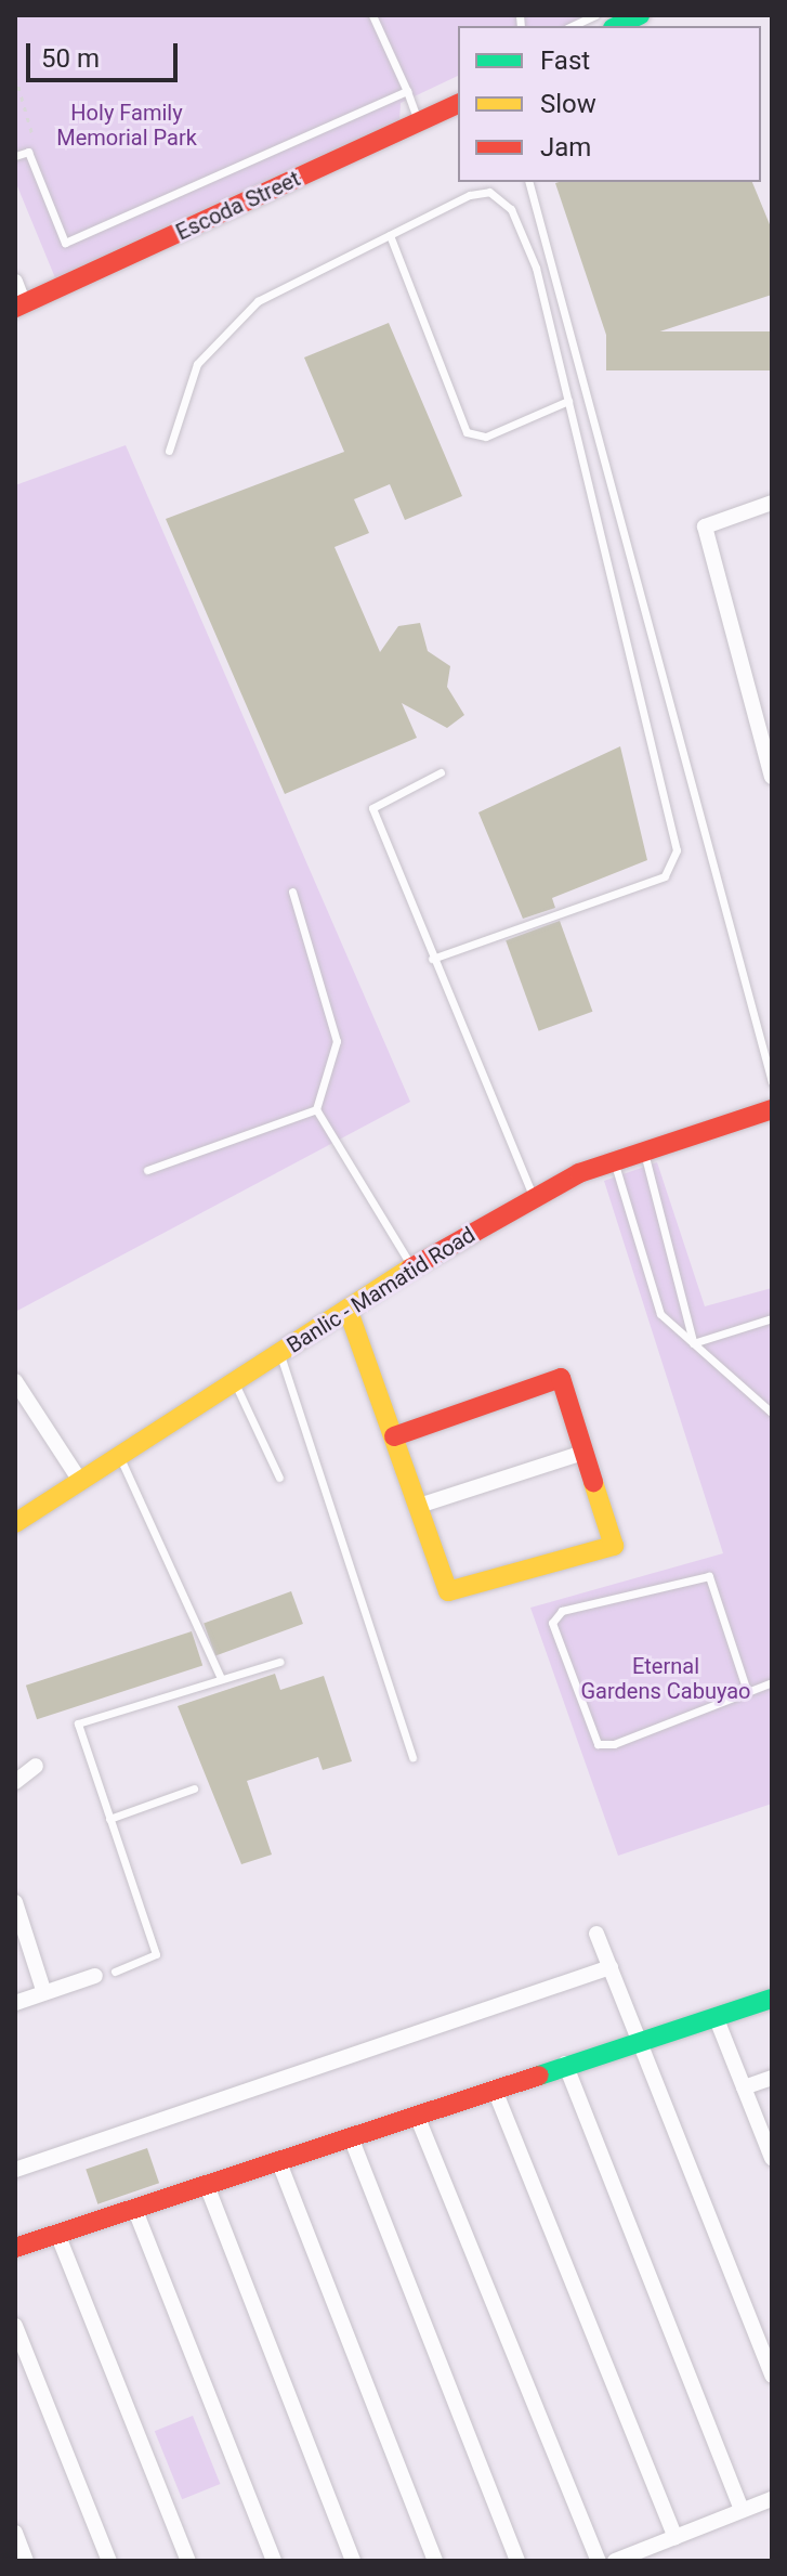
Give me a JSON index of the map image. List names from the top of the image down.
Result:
{
  "streets": {
    "street": ["Escoda Street", "Banlic - Mamatid Road"]
  },
  "parks": ["Holy Family Memorial Park", "Eternal Gardens Cabuyao"],
  "legend": ["Fast", "Slow", "Jam"],
  "scale_bar": "50 m"
}
